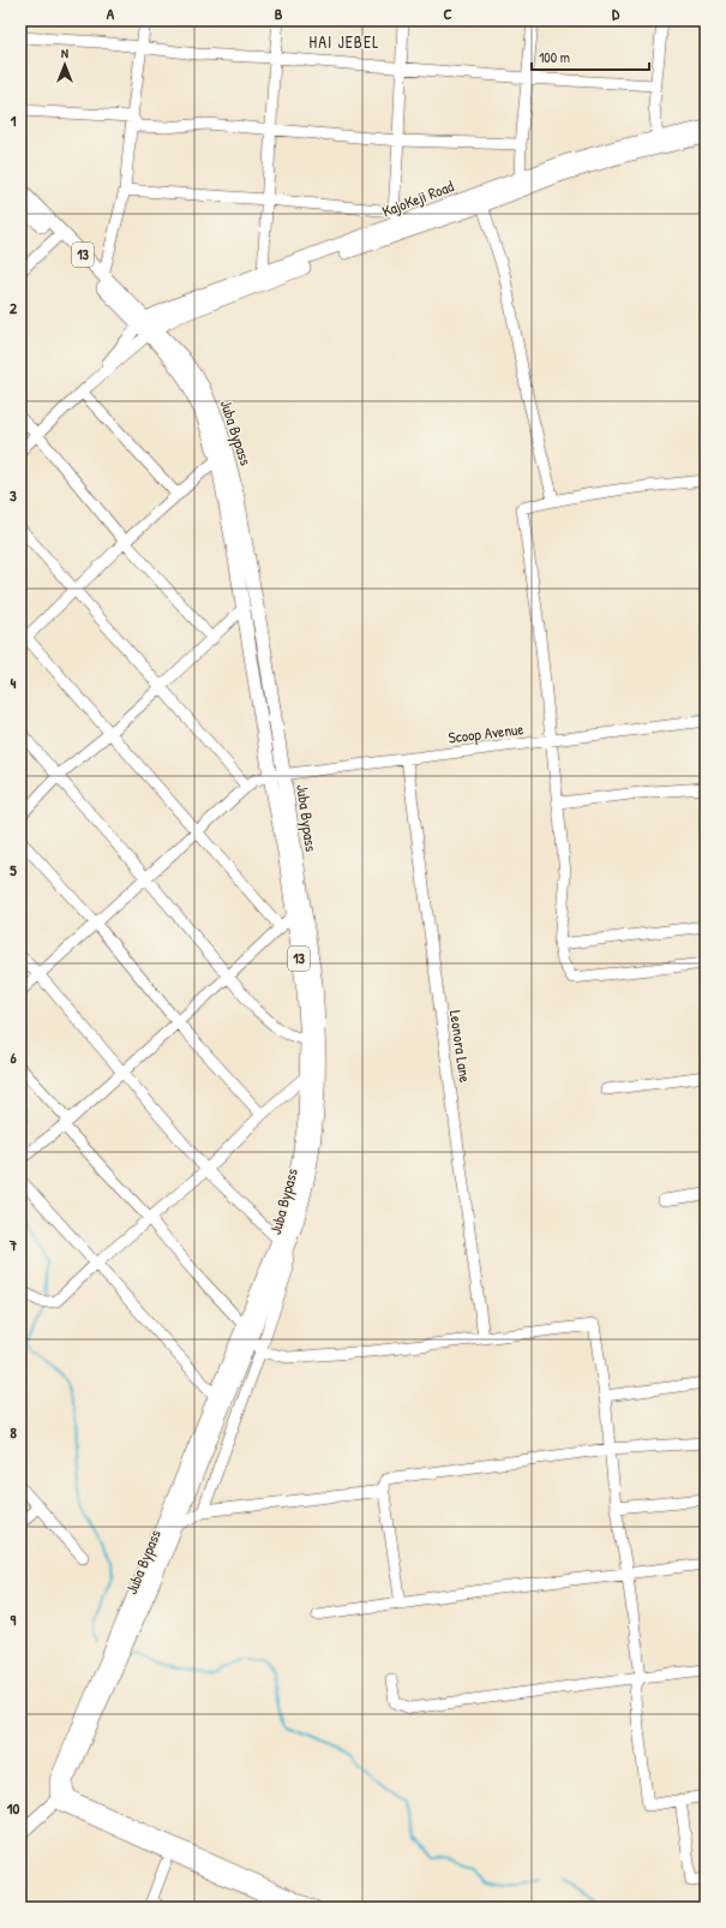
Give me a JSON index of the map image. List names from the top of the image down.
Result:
{
  "streets": {
    "main road": ["KajoKeji Road", "13", "Juba Bypass"],
    "street": ["Scoop Avenue", "Leonora Lane"]
  },
  "crossings": [
    ["KajoKeji Road", "13"],
    ["KajoKeji Road", "Juba Bypass"],
    ["Juba Bypass", "Scoop Avenue"],
    ["Scoop Avenue", "Leonora Lane"]
  ],
  "districts": ["HAI JEBEL"],
  "scale_bar": "100 m",
  "north": "top",
  "grid": {
    "columns": [
      "A",
      "B",
      "C",
      "D"
    ],
    "rows": [
      "1",
      "2",
      "3",
      "4",
      "5",
      "6",
      "7",
      "8",
      "9",
      "10"
    ]
  }
}
